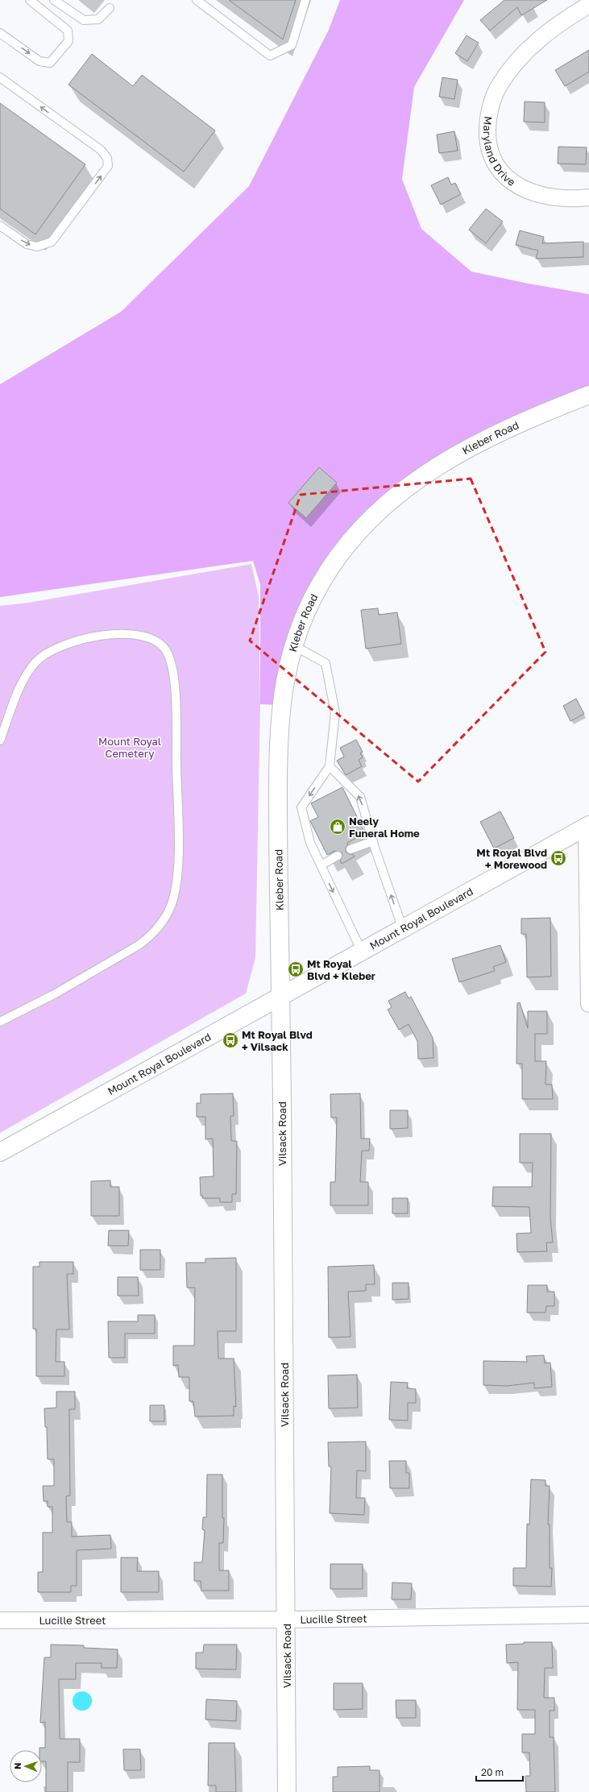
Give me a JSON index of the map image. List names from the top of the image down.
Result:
{
  "streets": {
    "street": [
      "Maryland Drive",
      "Kleber Road",
      "Mount Royal Boulevard",
      "Vilsack Road",
      "Lucille Street"
    ]
  },
  "crossings": [
    ["Kleber Road", "Mount Royal Boulevard"],
    ["Kleber Road", "Vilsack Road"],
    ["Mount Royal Boulevard", "Vilsack Road"],
    ["Vilsack Road", "Lucille Street"]
  ],
  "parks": ["Mount Royal Cemetery"],
  "places": {
    "shop": ["Neely Funeral Home"],
    "bus stop": ["Mt Royal Blvd + Morewood", "Mt Royal Blvd + Kleber", "Mt Royal Blvd + Vilsack"]
  },
  "scale_bar": "20 m",
  "north": "left"
}
